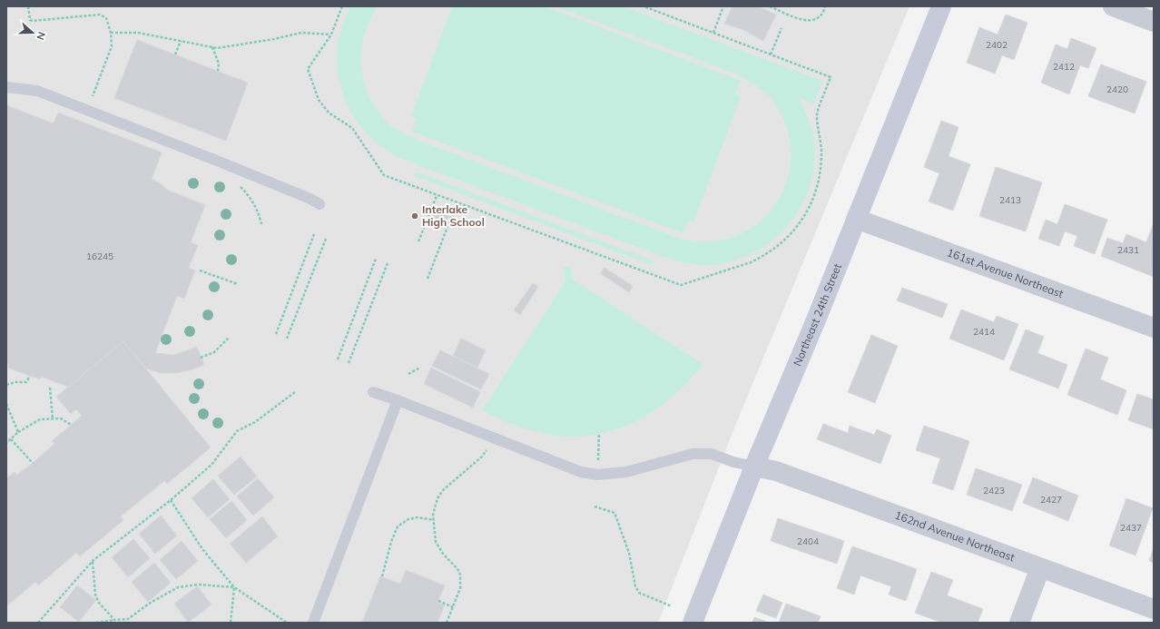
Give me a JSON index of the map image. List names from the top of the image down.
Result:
{
  "streets": {
    "main road": ["Northeast 24th Street"],
    "street": ["161st Avenue Northeast", "162nd Avenue Northeast"]
  },
  "crossings": [
    ["161st Avenue Northeast", "Northeast 24th Street"],
    ["Northeast 24th Street", "162nd Avenue Northeast"]
  ],
  "places": ["Interlake High School"],
  "house_numbers": [
    "2402",
    "2412",
    "2420",
    "2413",
    "2431",
    "16245",
    "2414",
    "2423",
    "2427",
    "2437",
    "2404"
  ],
  "north": "right"
}
